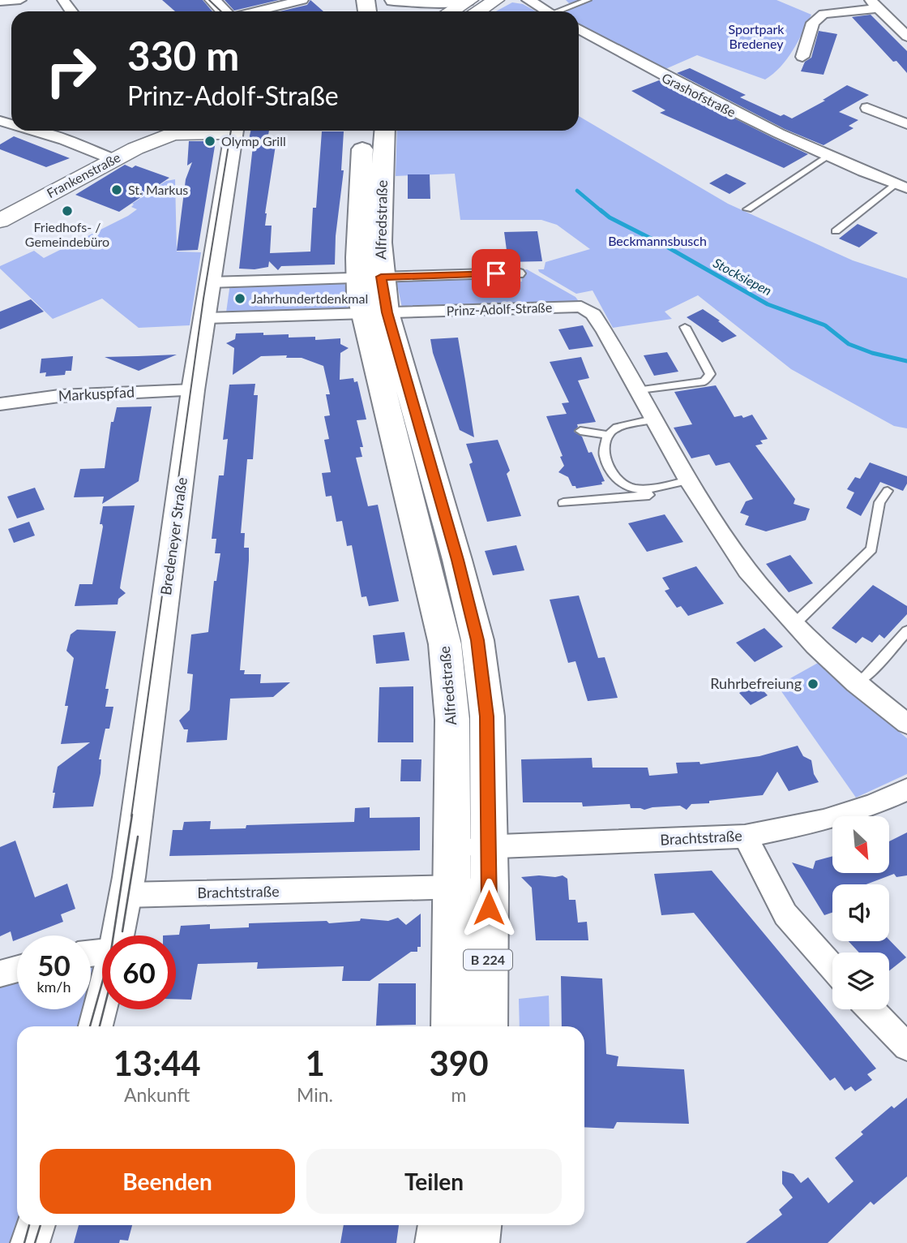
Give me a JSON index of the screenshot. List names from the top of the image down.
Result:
{
  "streets": {
    "main road": ["Frankenstraße", "Alfredstraße", "B 224"],
    "street": [
      "Grashofstraße",
      "Prinz-Adolf-Straße",
      "Markuspfad",
      "Bredeneyer Straße",
      "Brachtstraße"
    ]
  },
  "crossings": [
    ["Frankenstraße", "Bredeneyer Straße"],
    ["Alfredstraße", "Prinz-Adolf-Straße"],
    ["Alfredstraße", "Brachtstraße"],
    ["Prinz-Adolf-Straße", "Bredeneyer Straße"],
    ["Markuspfad", "Bredeneyer Straße"],
    ["Bredeneyer Straße", "Brachtstraße"]
  ],
  "water": ["Stocksiepen"],
  "parks": ["Sportpark Bredeney", "Beckmannsbusch"],
  "places": [
    "Olymp Grill",
    "St. Markus",
    "Friedhofs- / Gemeindebüro",
    "Jahrhundertdenkmal",
    "Ruhrbefreiung"
  ],
  "north": "bottom right",
  "page": {
    "turn": ["330 m", "Prinz-Adolf-Straße"],
    "speed": "50 km/h",
    "limit": "60",
    "eta": [
      "13:44",
      "Ankunft",
      "1",
      "Min.",
      "390",
      "m"
    ],
    "buttons": ["Beenden", "Teilen"]
  }
}
